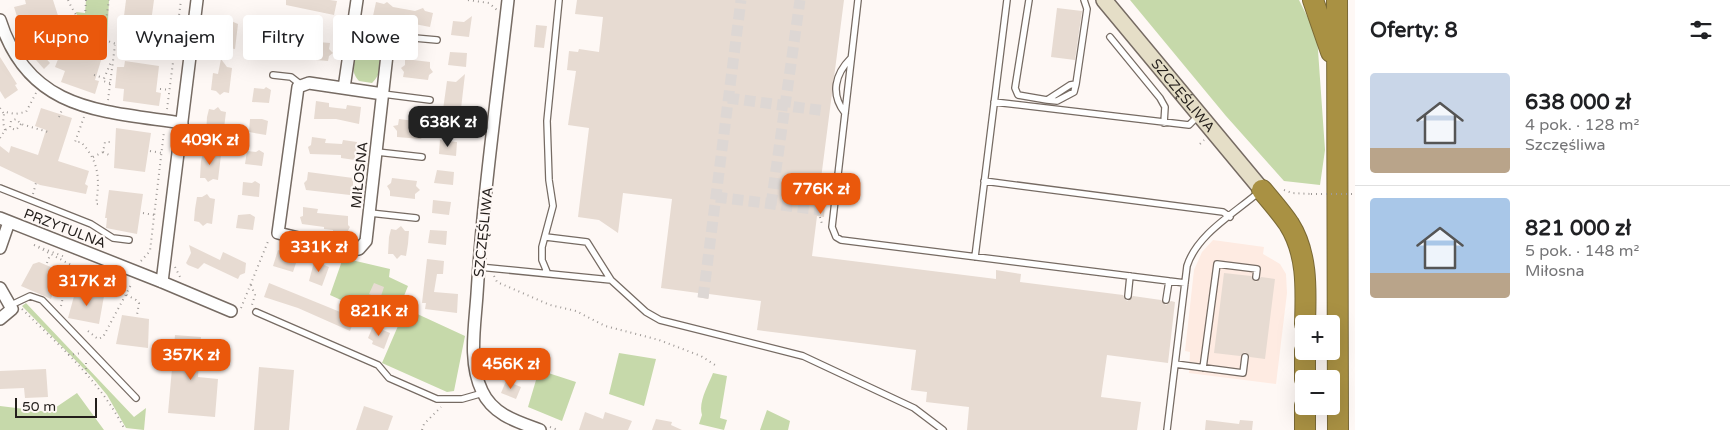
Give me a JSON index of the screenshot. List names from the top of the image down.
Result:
{
  "streets": {
    "street": ["SZCZĘŚLIWA", "MIŁOSNA", "PRZYTULNA"]
  },
  "scale_bar": "50 m",
  "page": {
    "heading": "Oferty: 8",
    "chip": [
      "Kupno",
      "Wynajem",
      "Filtry",
      "Nowe"
    ],
    "list": [
      {
        "name": "638 000 zł",
        "note": "4 pok. · 128 m² · Szczęśliwa"
      },
      {
        "name": "821 000 zł",
        "note": "5 pok. · 148 m² · Miłosna"
      }
    ],
    "price": [
      "638K zł",
      "409K zł",
      "776K zł",
      "331K zł",
      "317K zł",
      "821K zł",
      "357K zł",
      "456K zł"
    ],
    "map_buttons": ["+", "−"],
    "scale": "50 m"
  }
}
